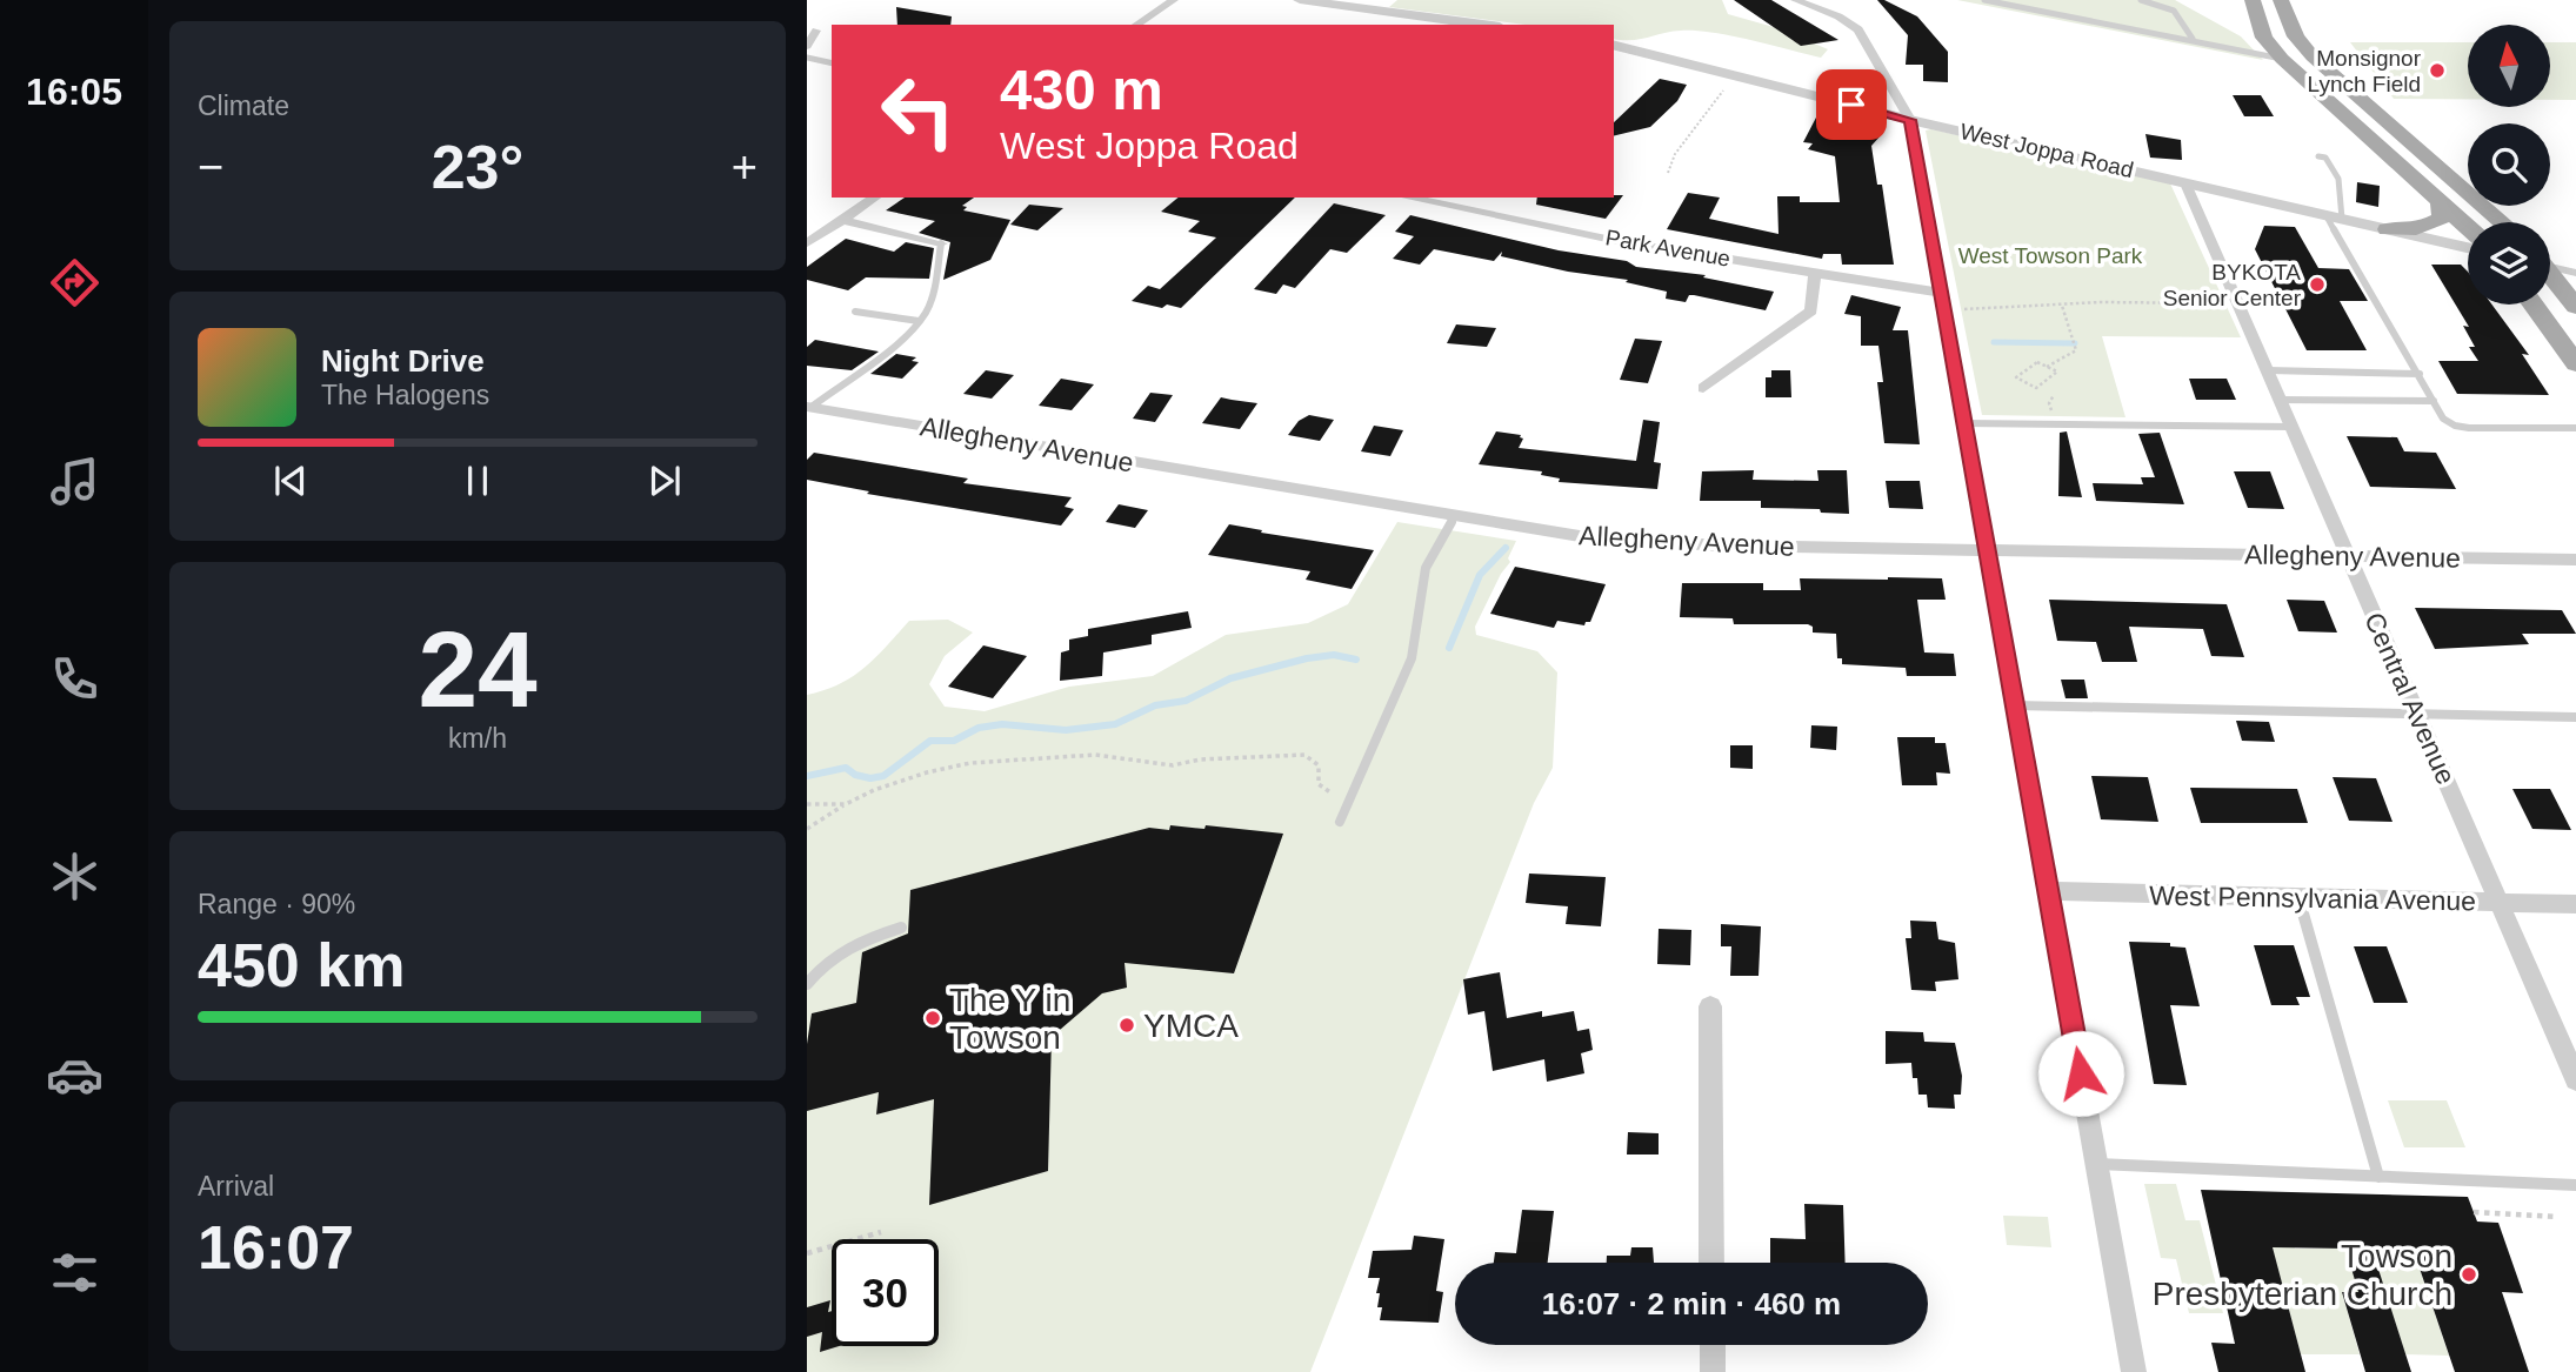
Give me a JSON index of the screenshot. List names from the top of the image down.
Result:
{
  "streets": {
    "street": [
      "West Joppa Road",
      "Park Avenue",
      "Allegheny Avenue",
      "Central Avenue",
      "West Pennsylvania Avenue"
    ]
  },
  "crossings": [
    ["West Joppa Road", "Central Avenue"],
    ["Allegheny Avenue", "Central Avenue"],
    ["Central Avenue", "West Pennsylvania Avenue"]
  ],
  "parks": ["West Towson Park"],
  "places": [
    "Monsignor Lynch Field",
    "BYKOTA Senior Center",
    "The Y in Towson",
    "YMCA",
    "Towson Presbyterian Church"
  ],
  "north": "top",
  "page": {
    "tabs": "16:05",
    "tile": [
      "Climate",
      ["24", "km/h"],
      ["Range · 90%", "450 km"],
      ["Arrival", "16:07"]
    ],
    "turn": ["430 m", "West Joppa Road"],
    "heat": ["−", "23°", "+"],
    "song": ["Night Drive", "The Halogens"],
    "limit": "30",
    "trip": "16:07 · 2 min · 460 m"
  }
}
